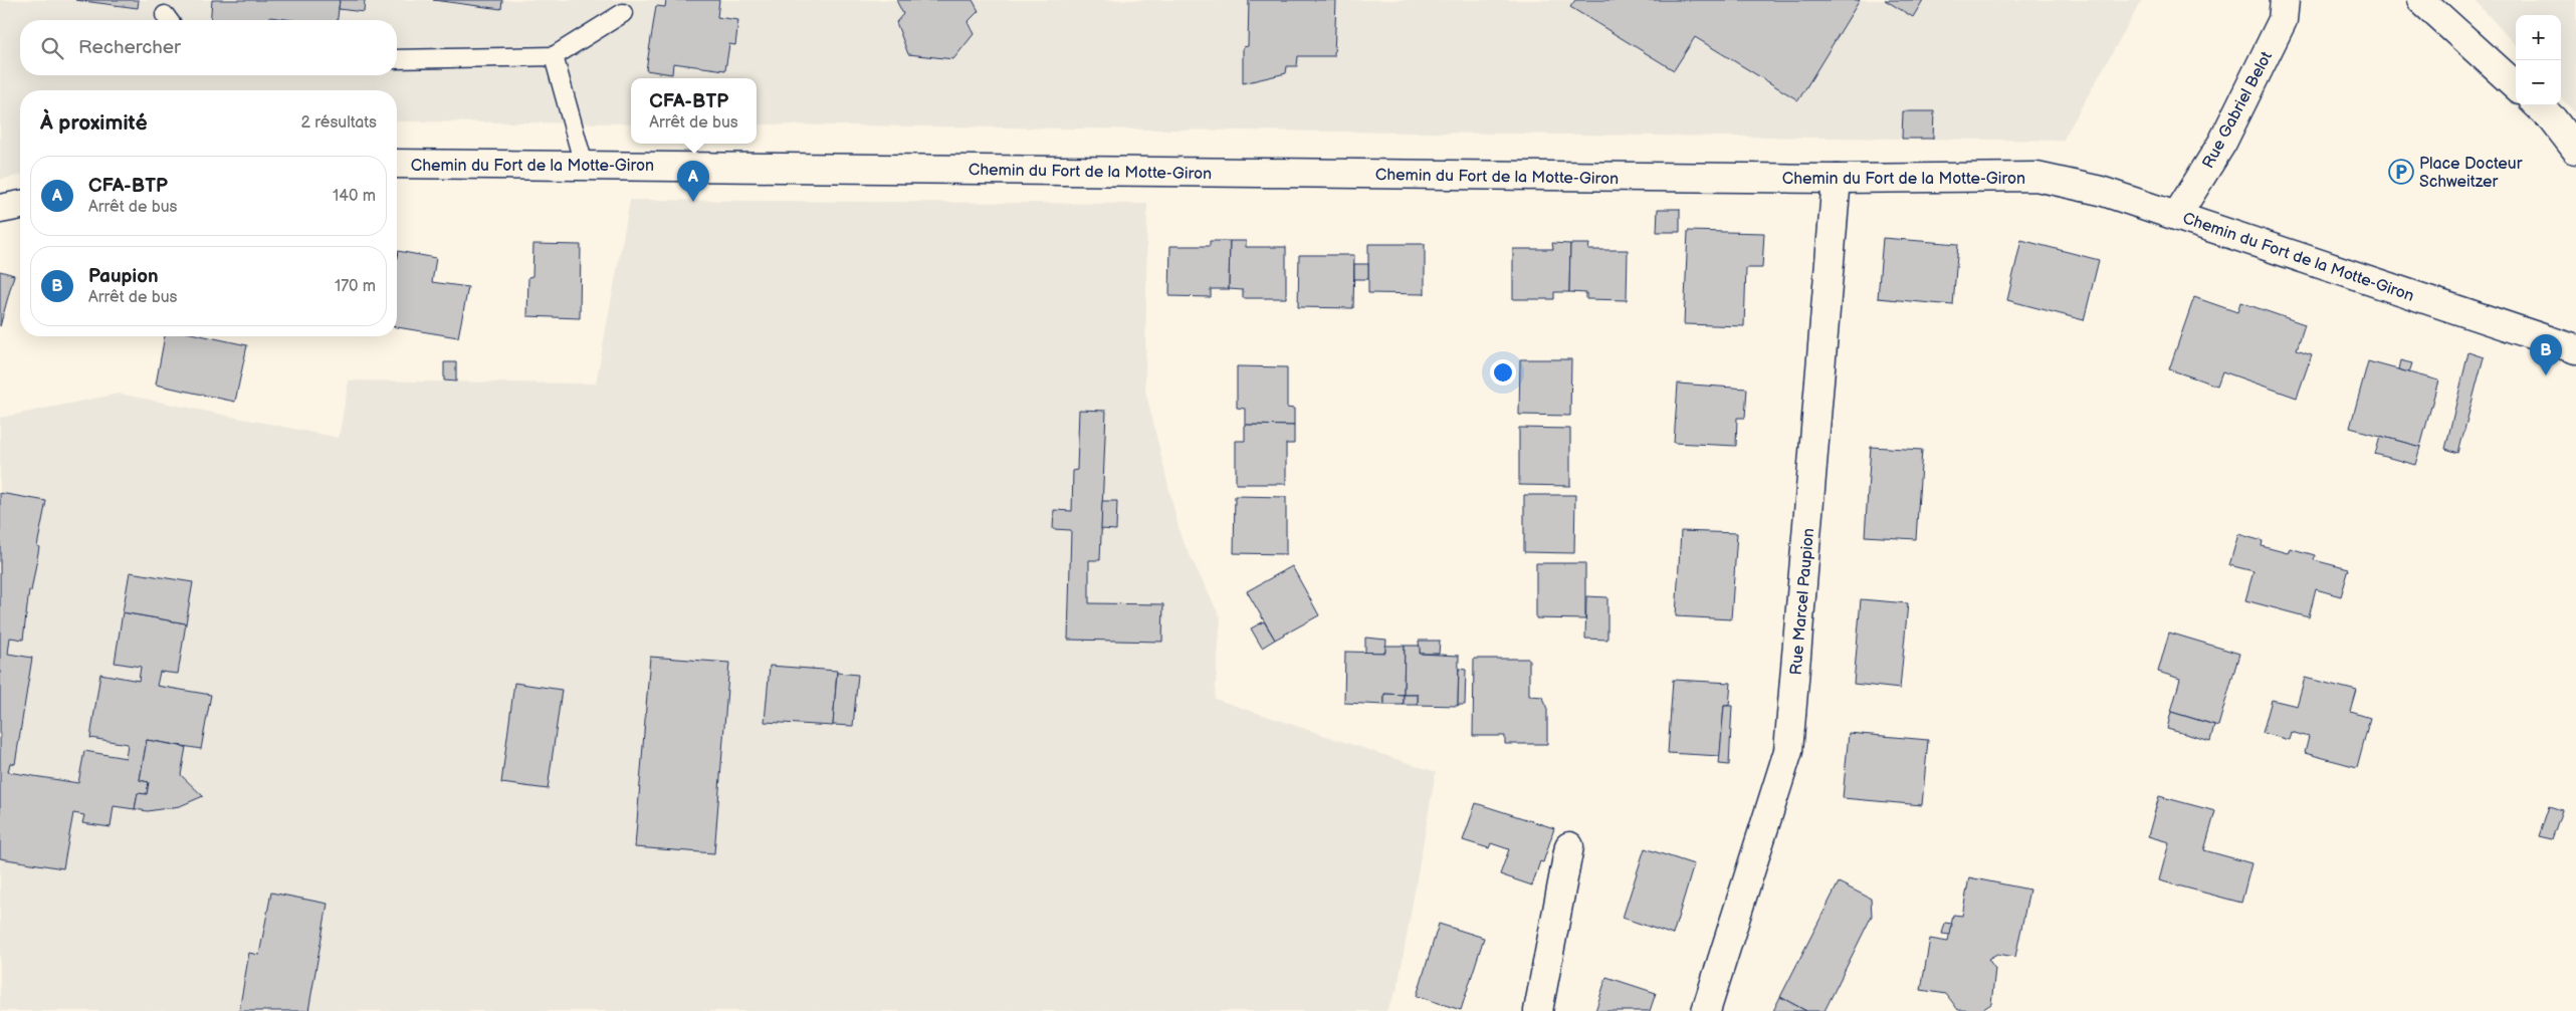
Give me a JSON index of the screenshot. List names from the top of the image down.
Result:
{
  "streets": {
    "street": ["Rue Gabriel Belot", "Chemin du Fort de la Motte-Giron", "Rue Marcel Paupion"]
  },
  "crossings": [
    ["Rue Gabriel Belot", "Chemin du Fort de la Motte-Giron"],
    ["Chemin du Fort de la Motte-Giron", "Rue Marcel Paupion"]
  ],
  "places": {
    "parking": ["Place Docteur Schweitzer"]
  },
  "page": {
    "map_buttons": ["+", "−"],
    "search": "Rechercher",
    "popup": ["CFA-BTP", "Arrêt de bus"],
    "heading": ["À proximité", "2 résultats"],
    "list": [
      {
        "mark": "A",
        "name": "CFA-BTP",
        "note": "Arrêt de bus",
        "value": "140 m"
      },
      {
        "mark": "B",
        "name": "Paupion",
        "note": "Arrêt de bus",
        "value": "170 m"
      }
    ],
    "pins": ["A", "B"]
  }
}
